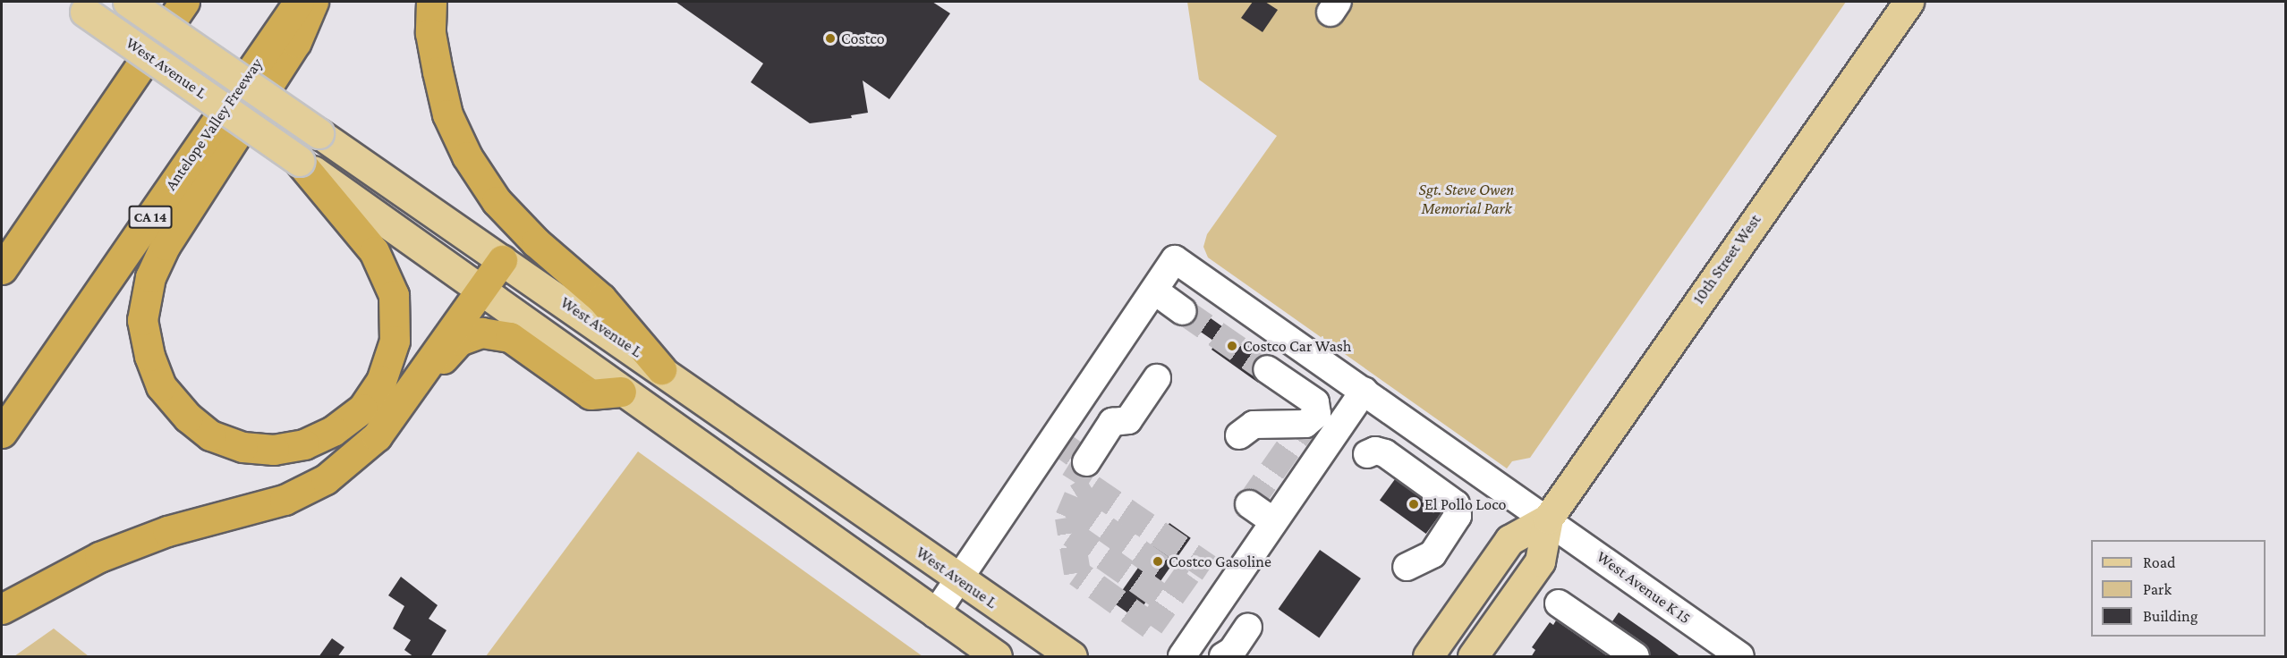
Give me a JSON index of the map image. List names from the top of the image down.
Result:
{
  "streets": {
    "highway": ["Antelope Valley Freeway", "CA 14"],
    "main road": ["West Avenue L", "10th Street West"],
    "street": ["West Avenue K 15"]
  },
  "crossings": [
    ["10th Street West", "West Avenue K 15"]
  ],
  "parks": ["Sgt. Steve Owen Memorial Park"],
  "places": [
    "Costco",
    "Costco Car Wash",
    "El Pollo Loco",
    "Costco Gasoline"
  ],
  "legend": ["Road", "Park", "Building"]
}
